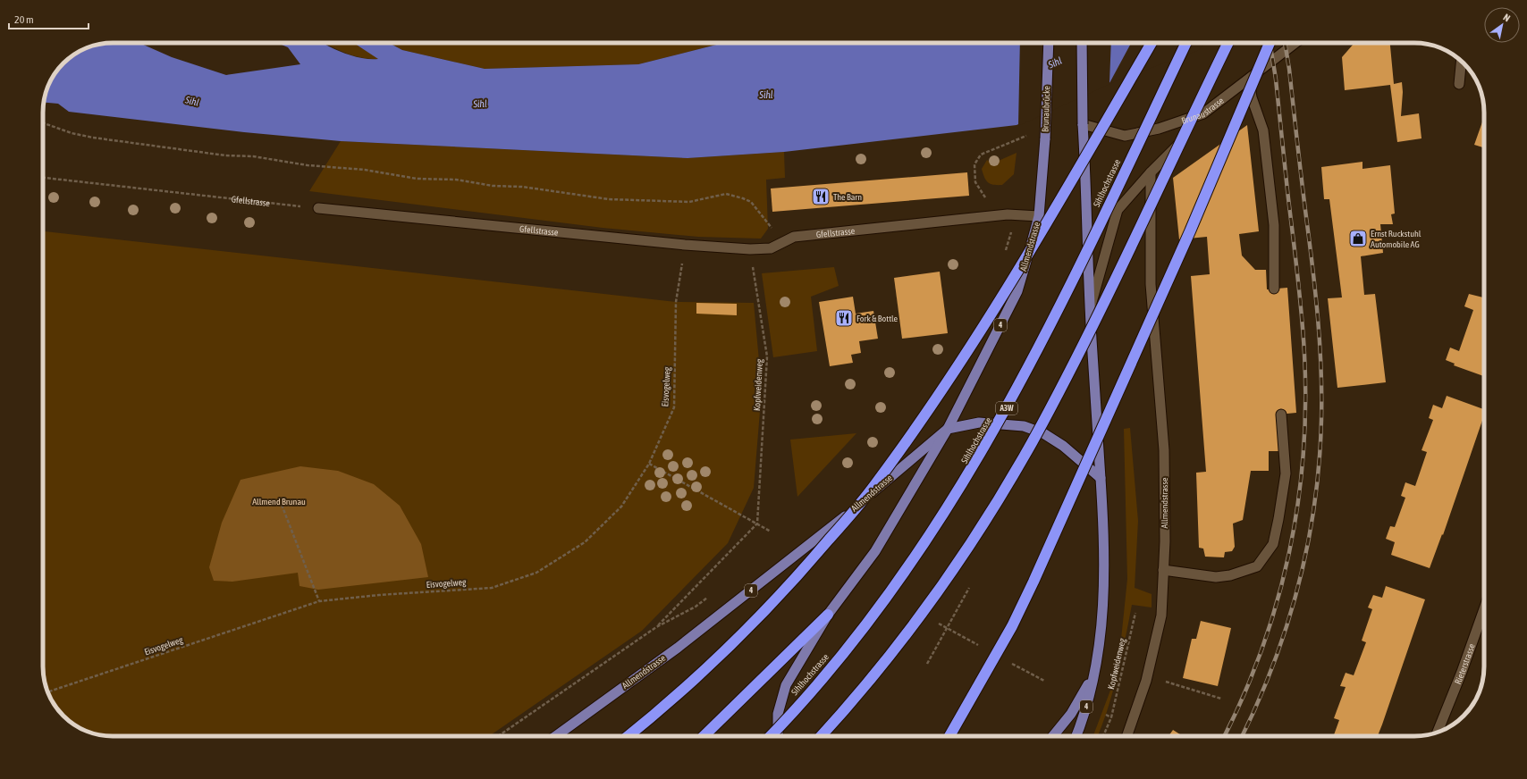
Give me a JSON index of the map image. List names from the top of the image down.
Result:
{
  "streets": {
    "highway": ["Sihlhochstrasse", "A3W"],
    "main road": ["Brunaubrücke", "Allmendstrasse", "4"],
    "street": ["Brunaustrasse", "Gfellstrasse", "Rieterstrasse"],
    "path": ["Kopfweidenweg", "Eisvogelweg"]
  },
  "crossings": [
    ["Brunaubrücke", "Allmendstrasse"],
    ["Brunaustrasse", "4"],
    ["Gfellstrasse", "Allmendstrasse"],
    ["Gfellstrasse", "Kopfweidenweg"],
    ["Gfellstrasse", "Eisvogelweg"]
  ],
  "water": ["Sihl"],
  "parks": ["Allmend Brunau"],
  "places": {
    "restaurant": ["The Barn", "Fork & Bottle"],
    "shop": ["Ernst Ruckstuhl Automobile AG"]
  },
  "scale_bar": "20 m",
  "north": "top right"
}
